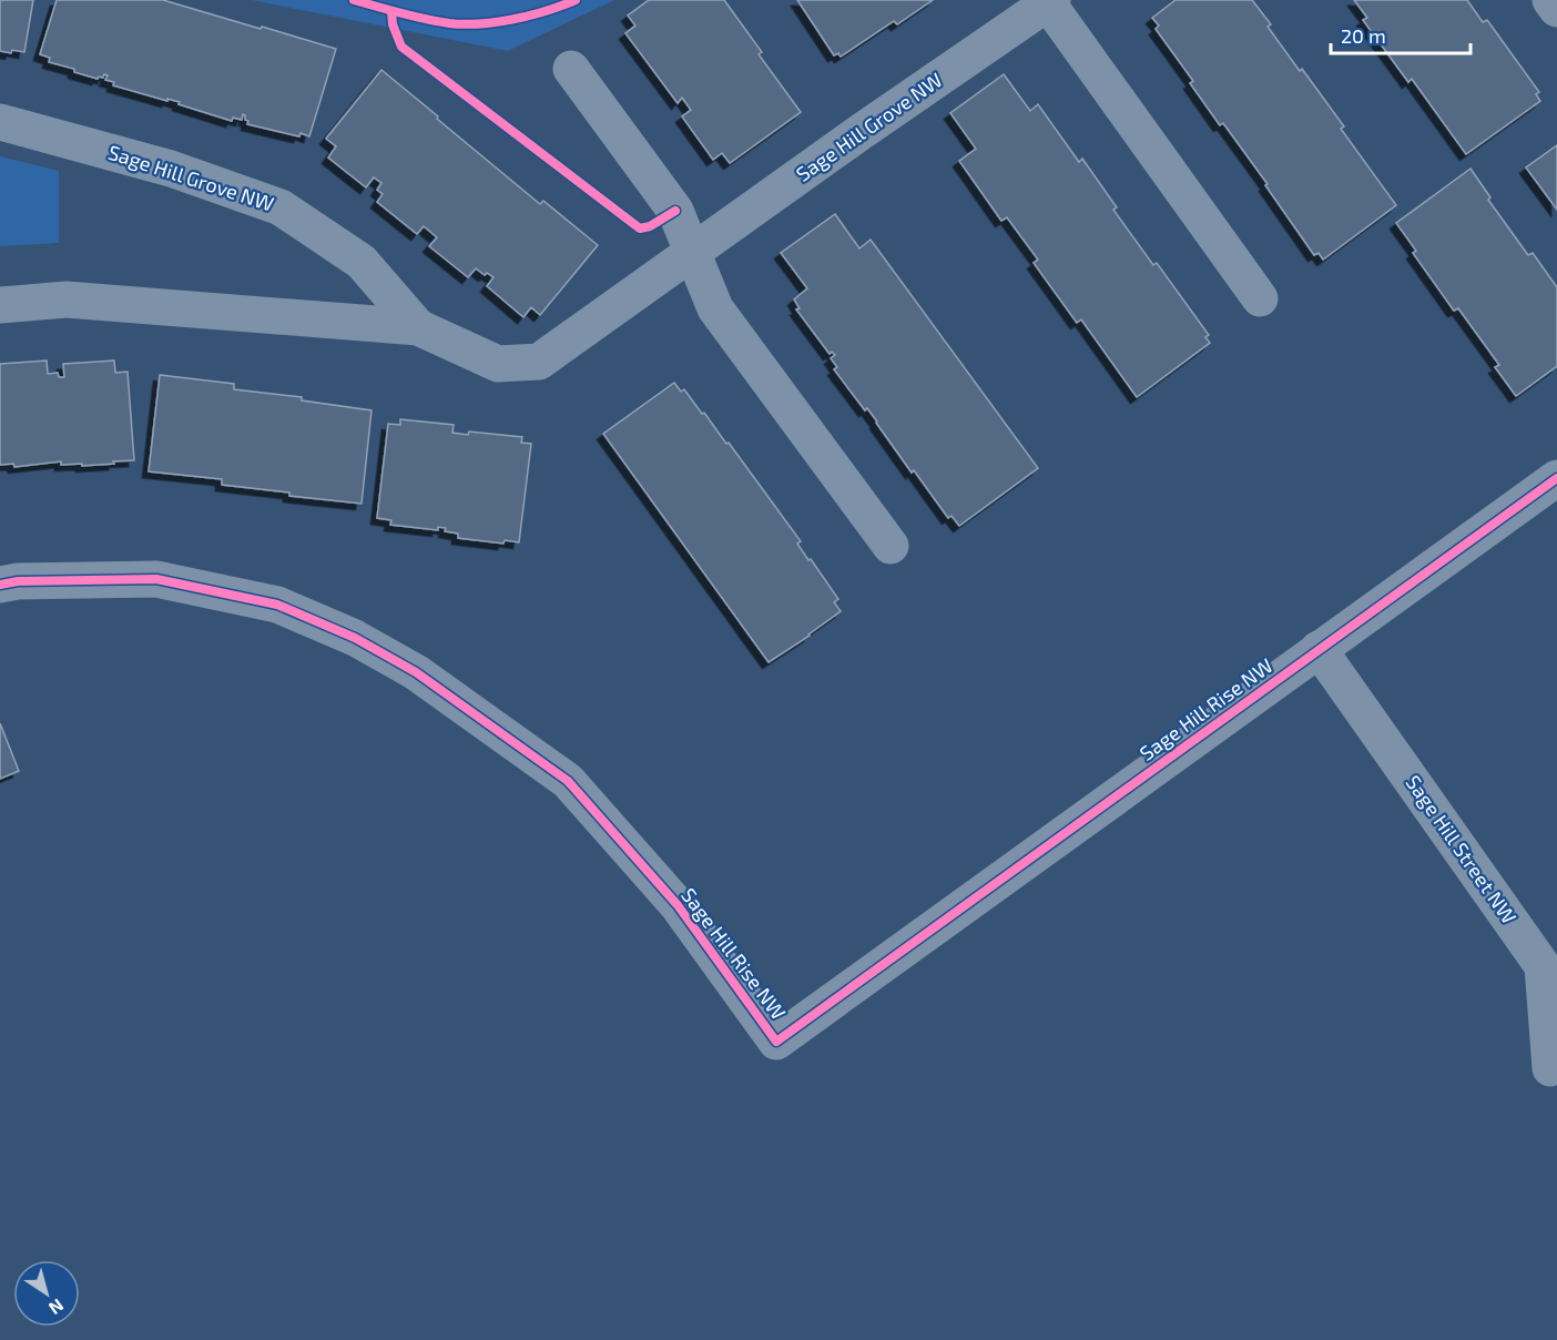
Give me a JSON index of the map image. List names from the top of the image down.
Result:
{
  "streets": {
    "street": ["Sage Hill Grove NW", "Sage Hill Rise NW", "Sage Hill Street NW"]
  },
  "crossings": [
    ["Sage Hill Rise NW", "Sage Hill Street NW"]
  ],
  "scale_bar": "20 m",
  "north": "bottom right"
}
